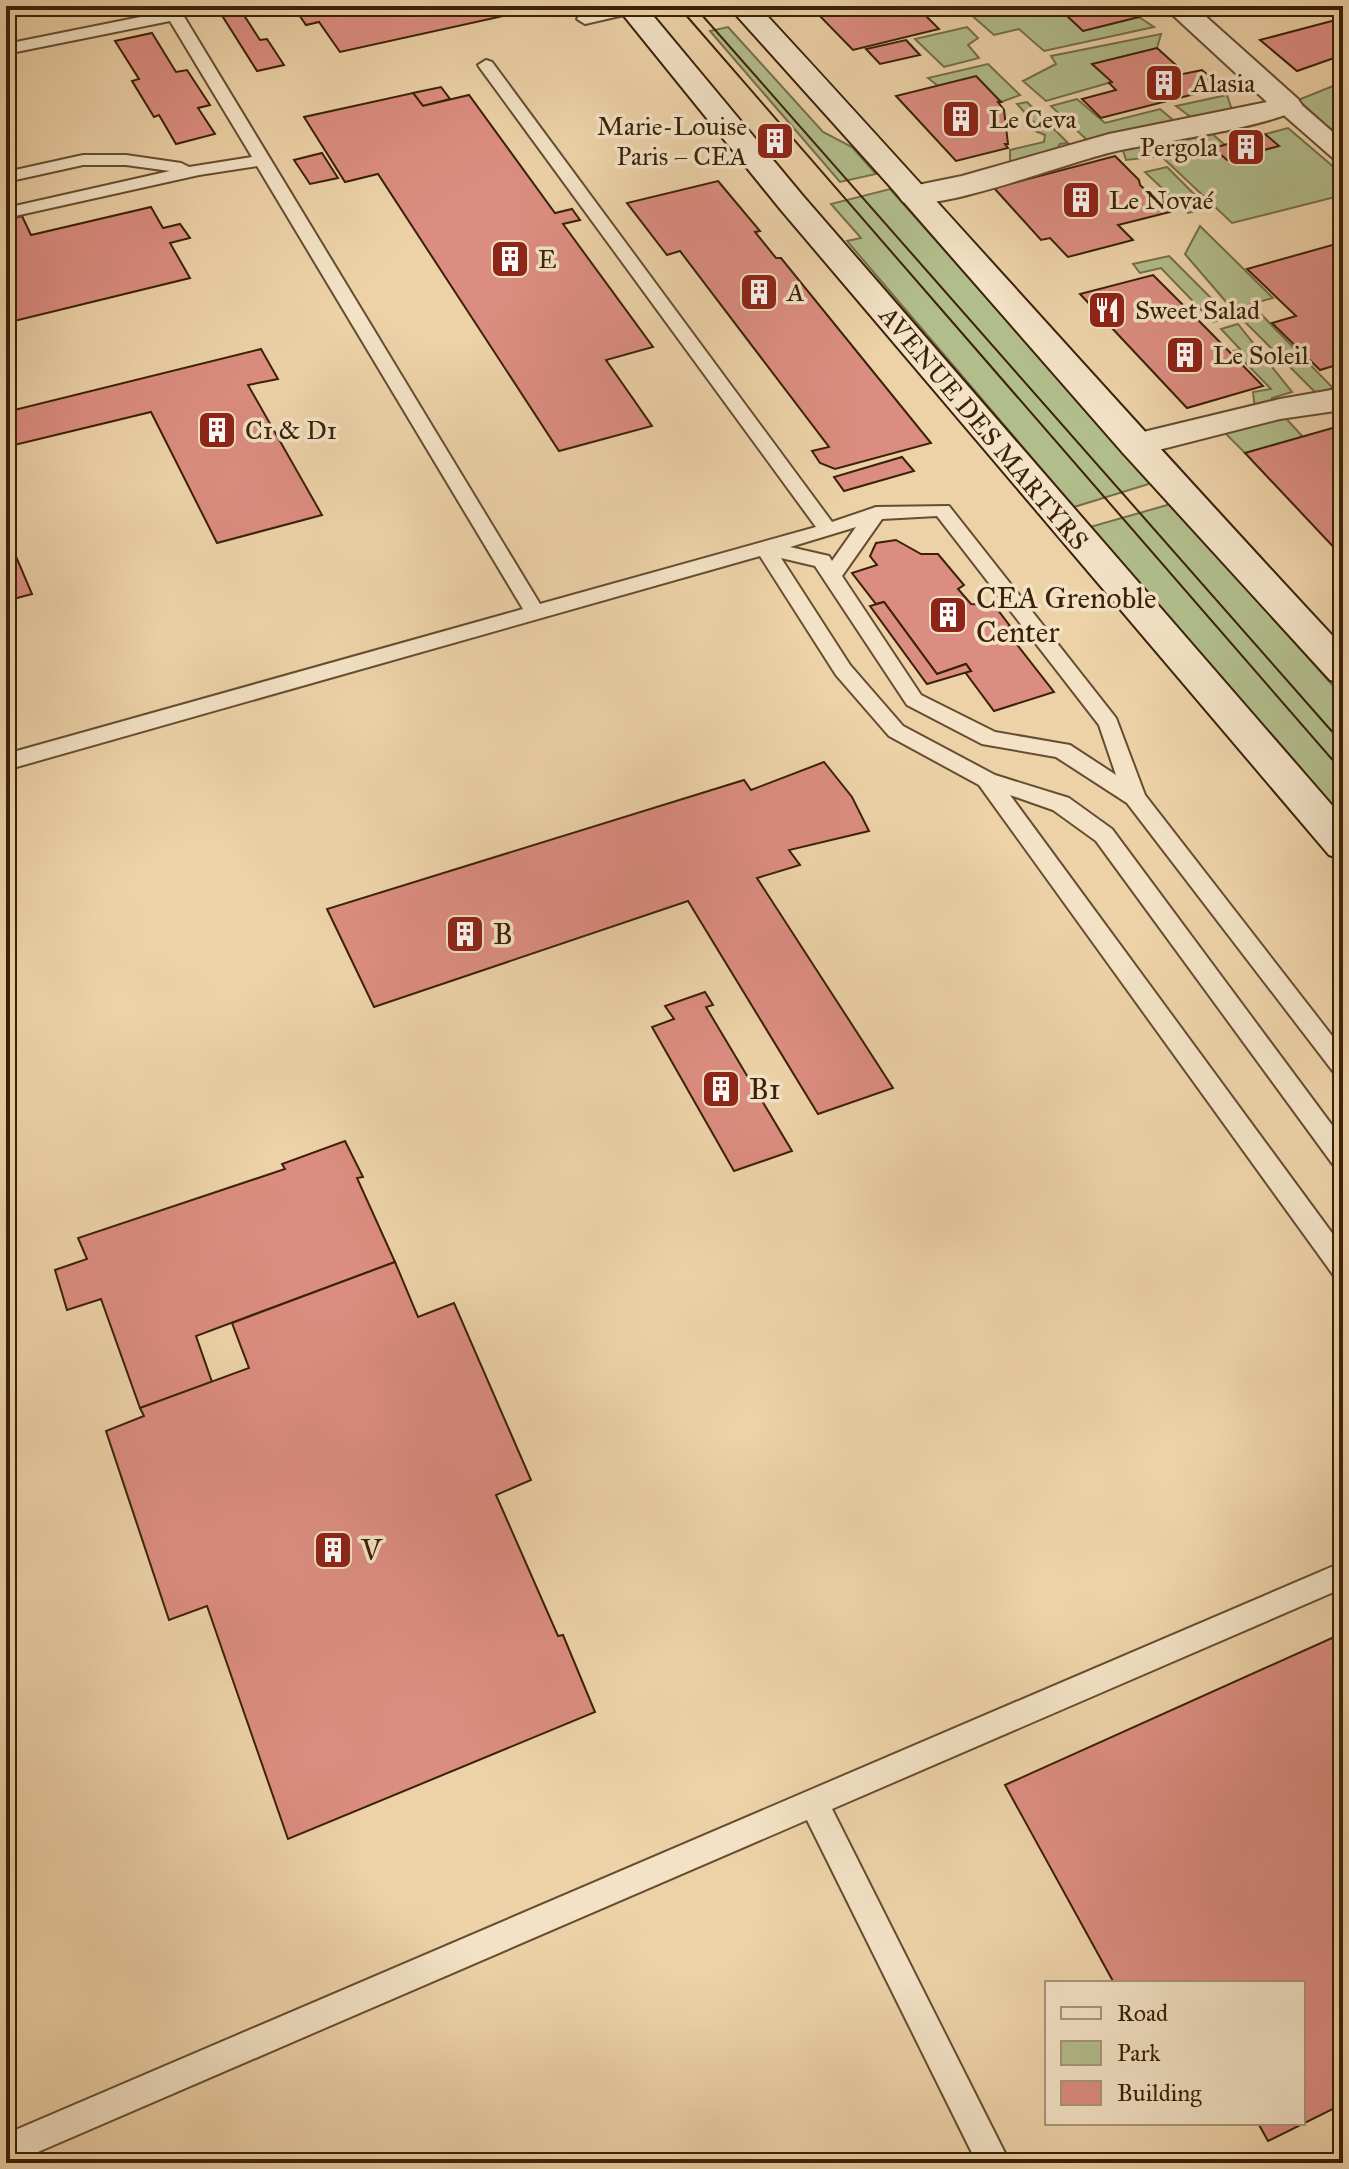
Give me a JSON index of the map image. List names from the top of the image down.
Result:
{
  "streets": {
    "main road": ["AVENUE DES MARTYRS"]
  },
  "places": {
    "building": [
      "Alasia",
      "Le Ceva",
      "Marie-Louise Paris – CEA",
      "Pergola",
      "Le Novaé",
      "E",
      "A",
      "Le Soleil",
      "C1 & D1",
      "CEA Grenoble Center",
      "B",
      "B1",
      "V"
    ],
    "restaurant": ["Sweet Salad"]
  },
  "legend": ["Road", "Park", "Building"]
}
